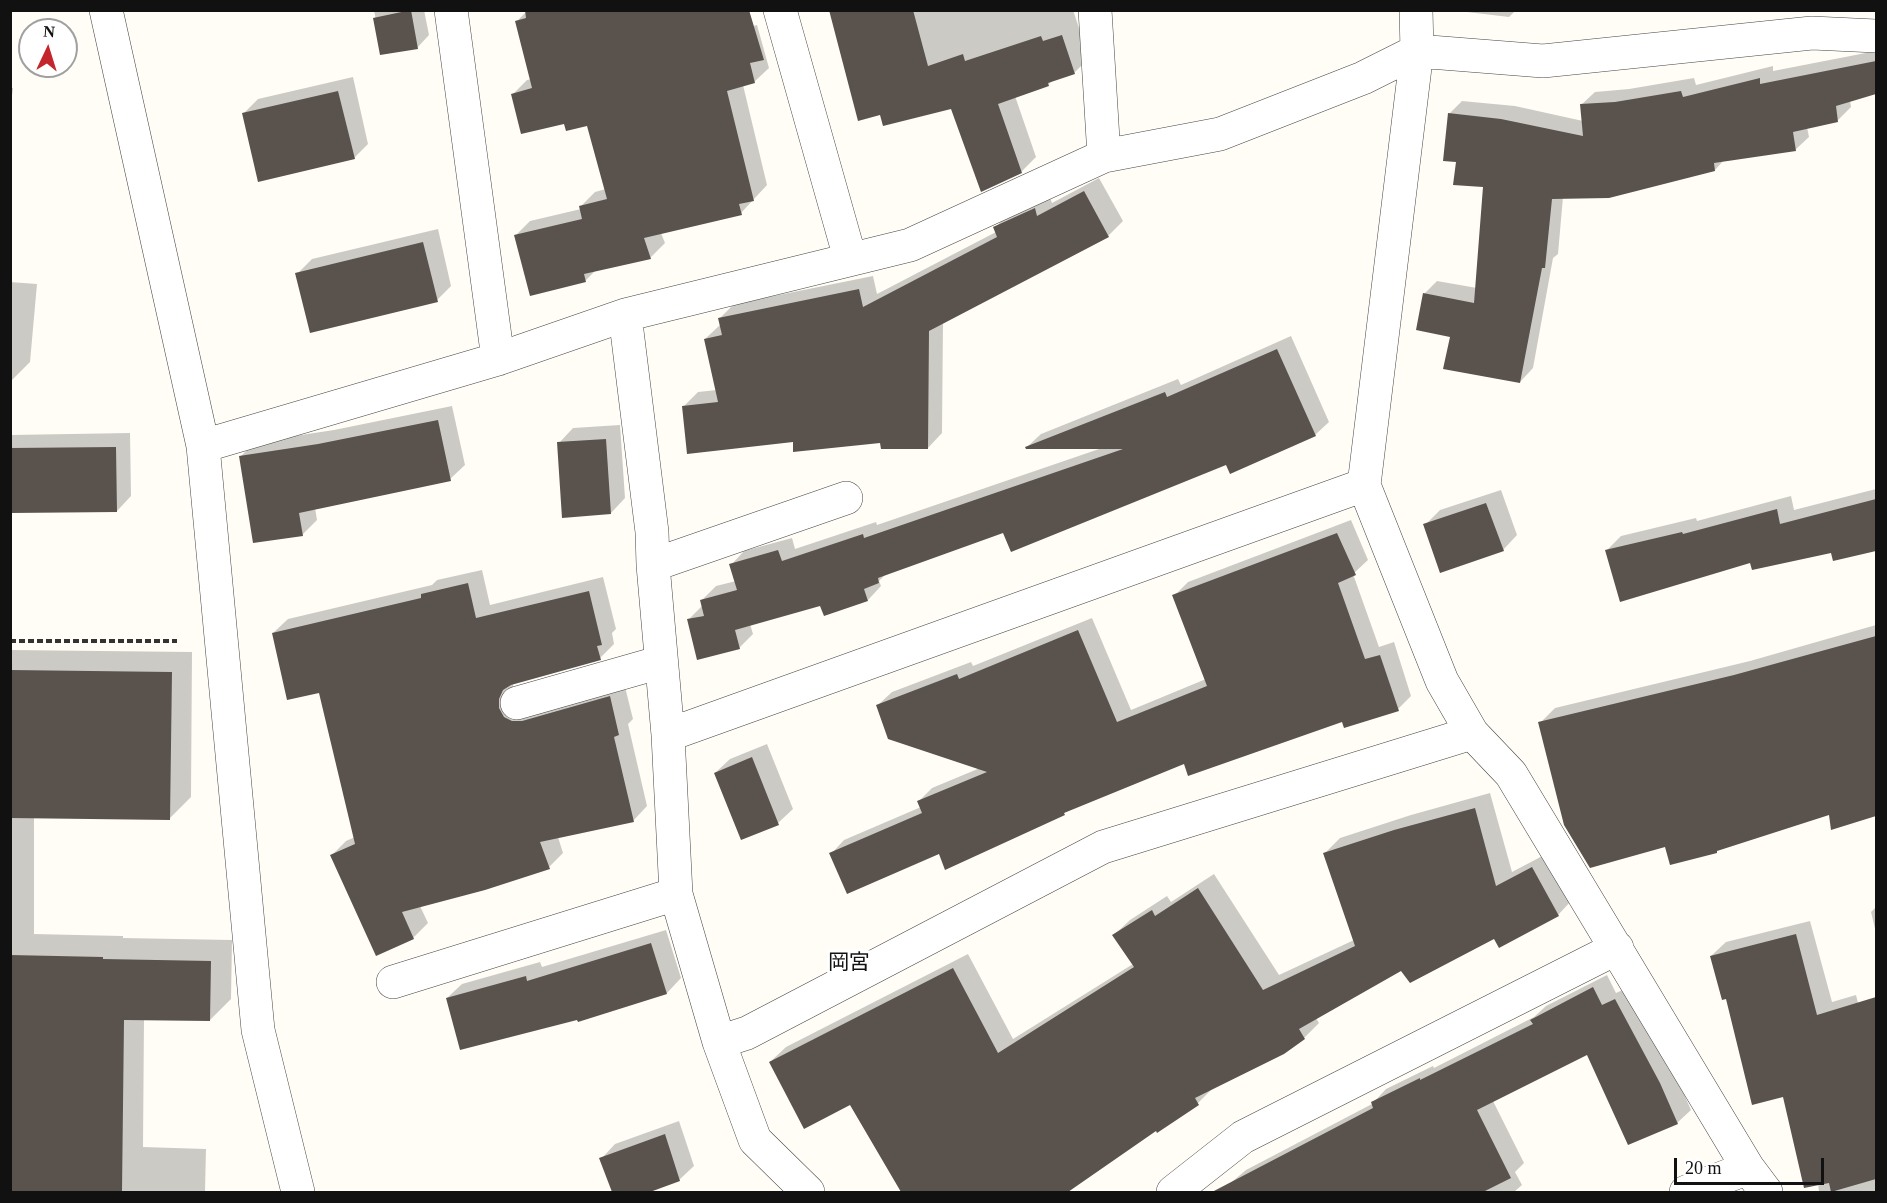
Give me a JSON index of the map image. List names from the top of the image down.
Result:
{
  "districts": ["岡宮"],
  "scale_bar": "20 m",
  "north": "top"
}
